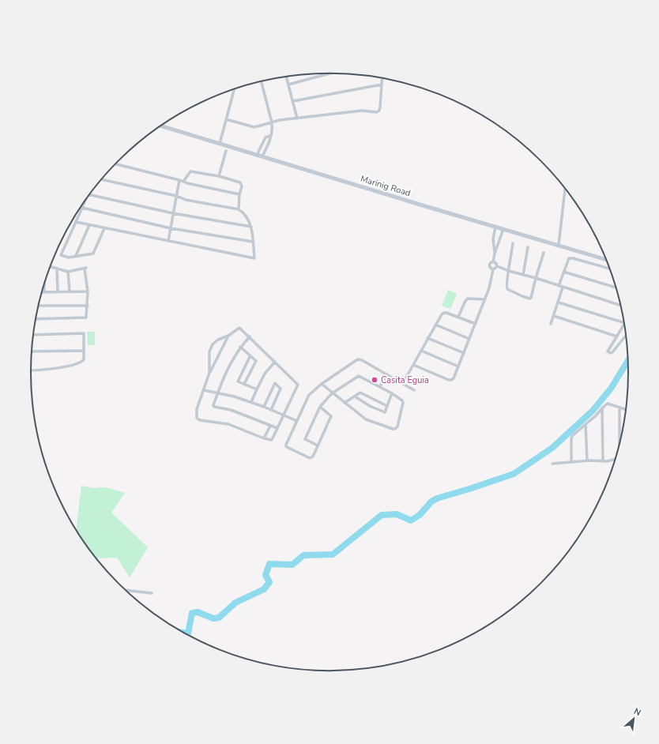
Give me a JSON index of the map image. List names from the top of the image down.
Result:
{
  "streets": {
    "street": ["Marinig Road"]
  },
  "places": ["Casita Eguia"],
  "north": "top right"
}
